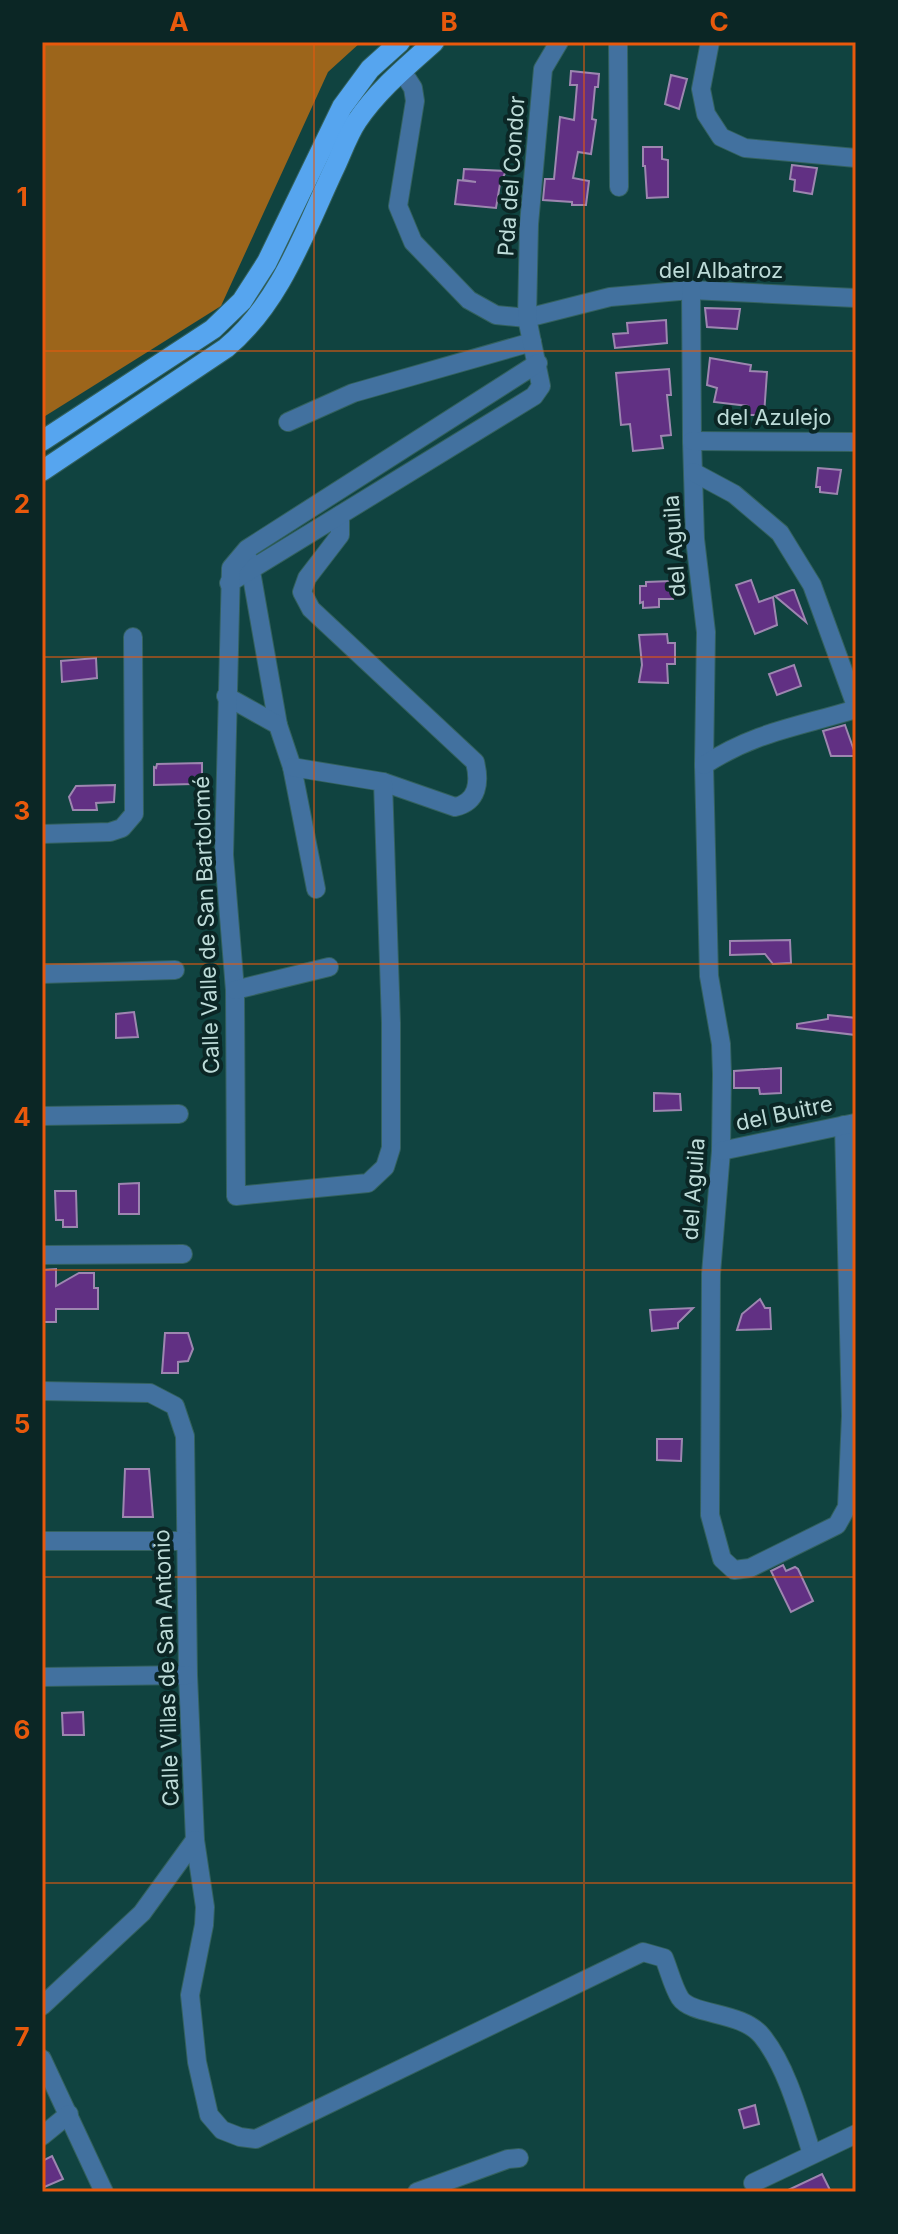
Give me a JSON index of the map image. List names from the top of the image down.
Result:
{
  "streets": {
    "street": [
      "Pda del Condor",
      "del Albatroz",
      "del Azulejo",
      "del Aguila",
      "Calle Valle de San Bartolomé",
      "del Buitre",
      "Calle Villas de San Antonio"
    ]
  },
  "crossings": [
    ["Pda del Condor", "del Albatroz"],
    ["del Albatroz", "del Aguila"],
    ["del Azulejo", "del Aguila"],
    ["del Aguila", "del Buitre"]
  ],
  "grid": {
    "columns": ["A", "B", "C"],
    "rows": [
      "1",
      "2",
      "3",
      "4",
      "5",
      "6",
      "7"
    ]
  }
}
